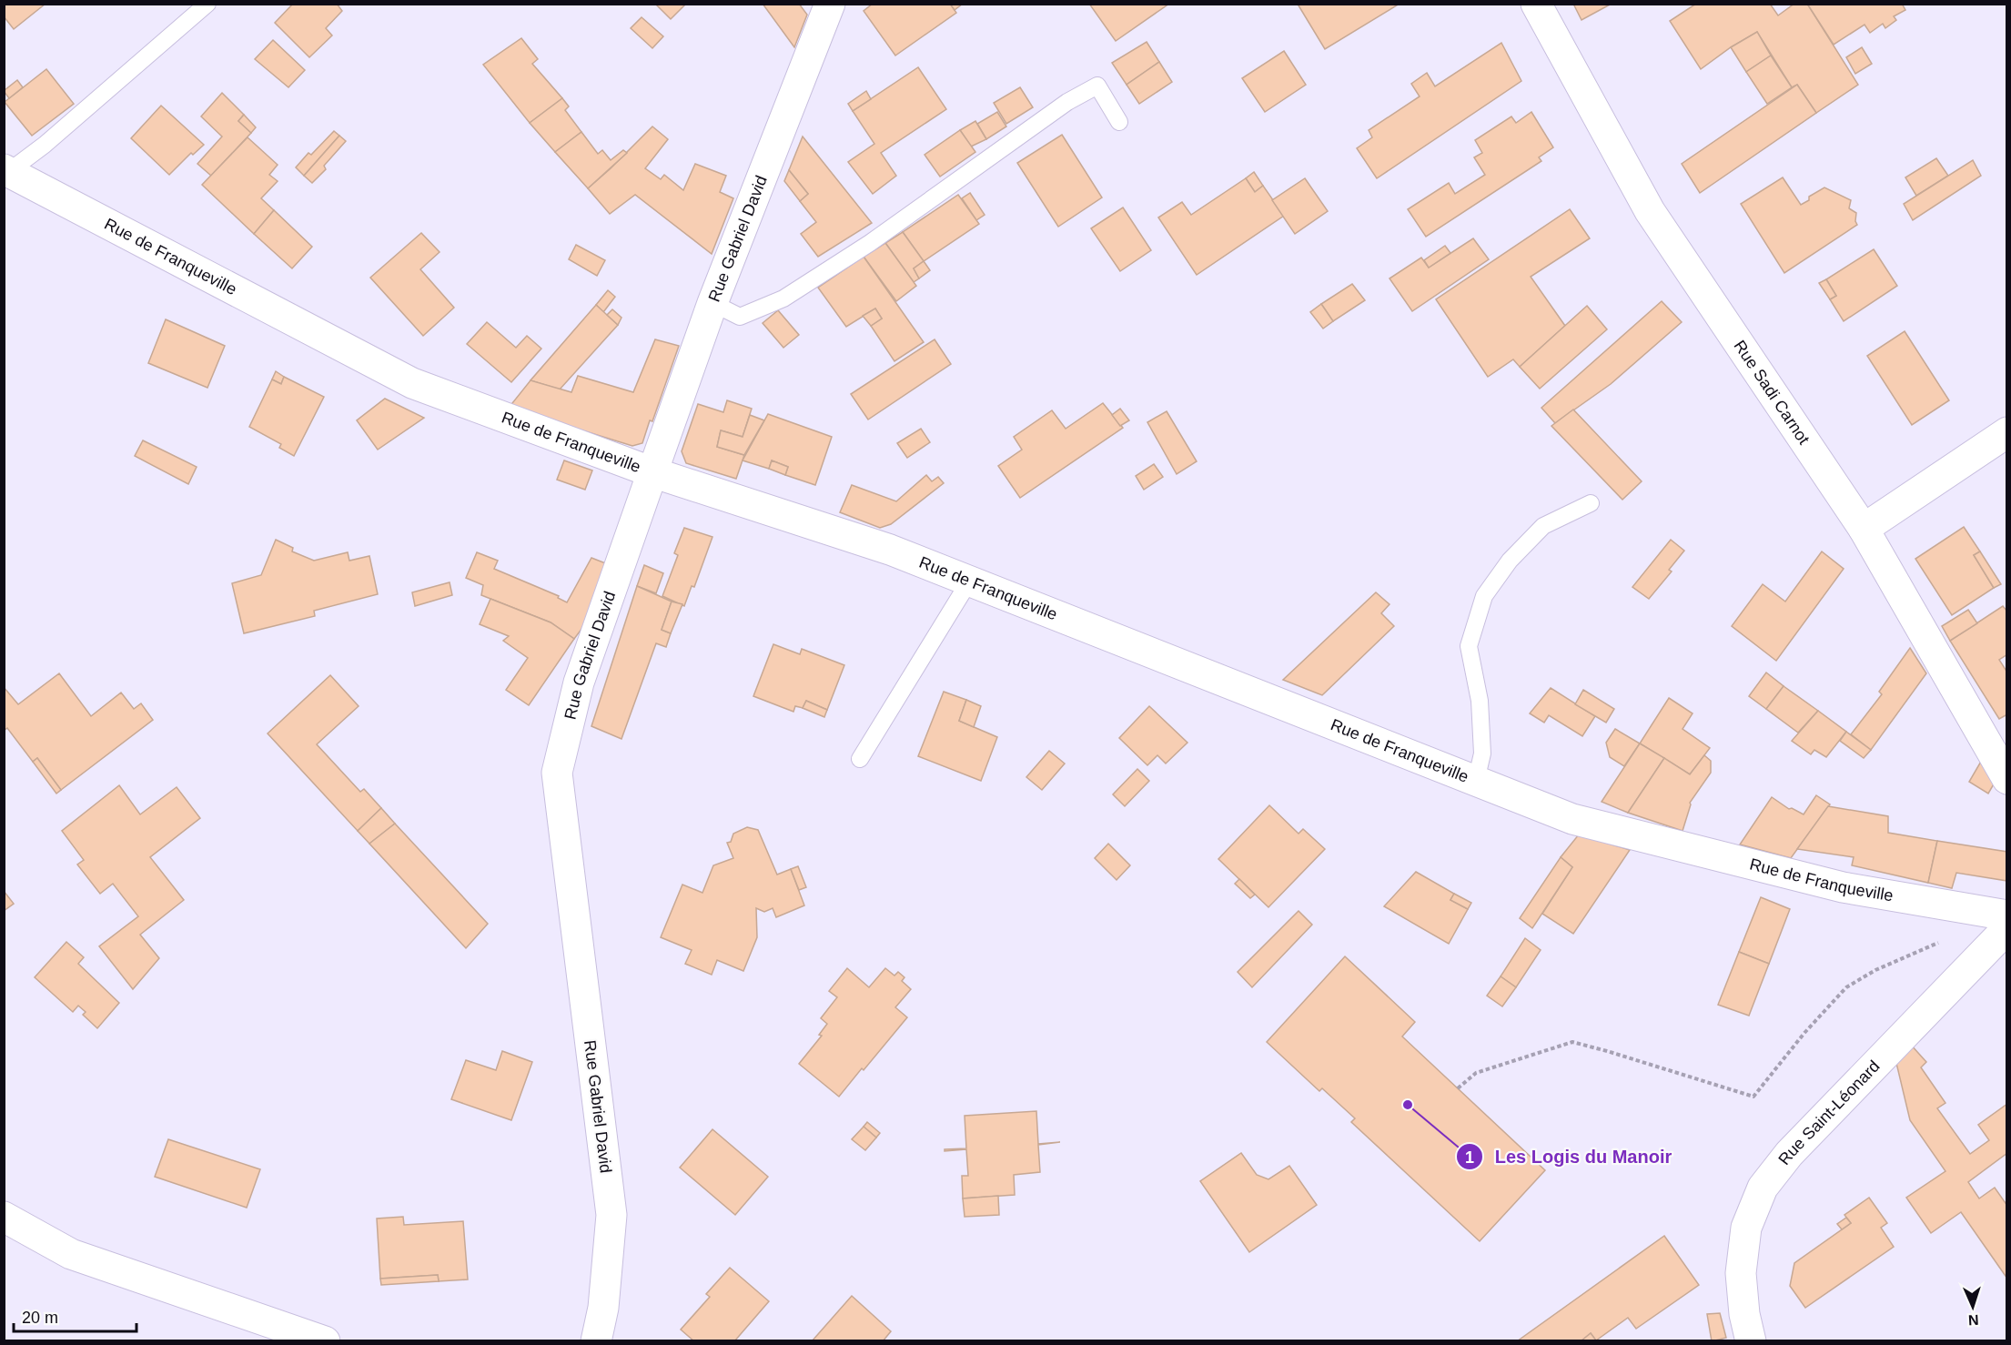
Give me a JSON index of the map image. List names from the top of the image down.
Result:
{
  "streets": {
    "street": [
      "Rue Gabriel David",
      "Rue de Franqueville",
      "Rue Sadi Carnot",
      "Rue Saint-Léonard"
    ]
  },
  "crossings": [
    ["Rue Gabriel David", "Rue de Franqueville"]
  ],
  "places": ["Les Logis du Manoir"],
  "scale_bar": "20 m",
  "north": "bottom"
}
